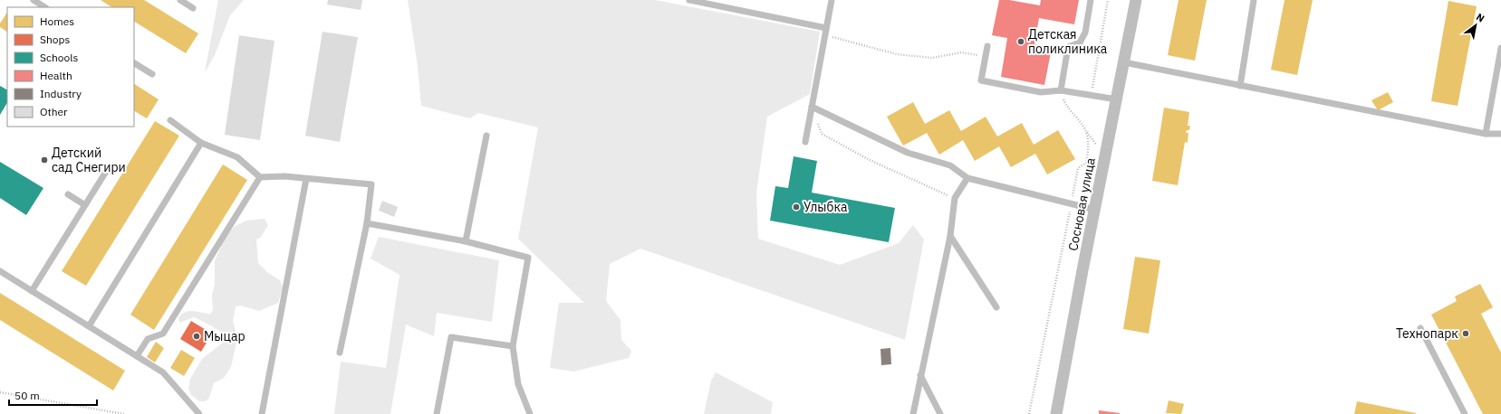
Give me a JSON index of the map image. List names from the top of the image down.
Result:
{
  "streets": {
    "street": ["Сосновая улица"]
  },
  "places": [
    "Детская поликлиника",
    "Детский сад Снегири",
    "Улыбка",
    "Технопарк",
    "Мыцар"
  ],
  "legend": [
    "Homes",
    "Shops",
    "Schools",
    "Health",
    "Industry",
    "Other"
  ],
  "scale_bar": "50 m",
  "north": "top right"
}
